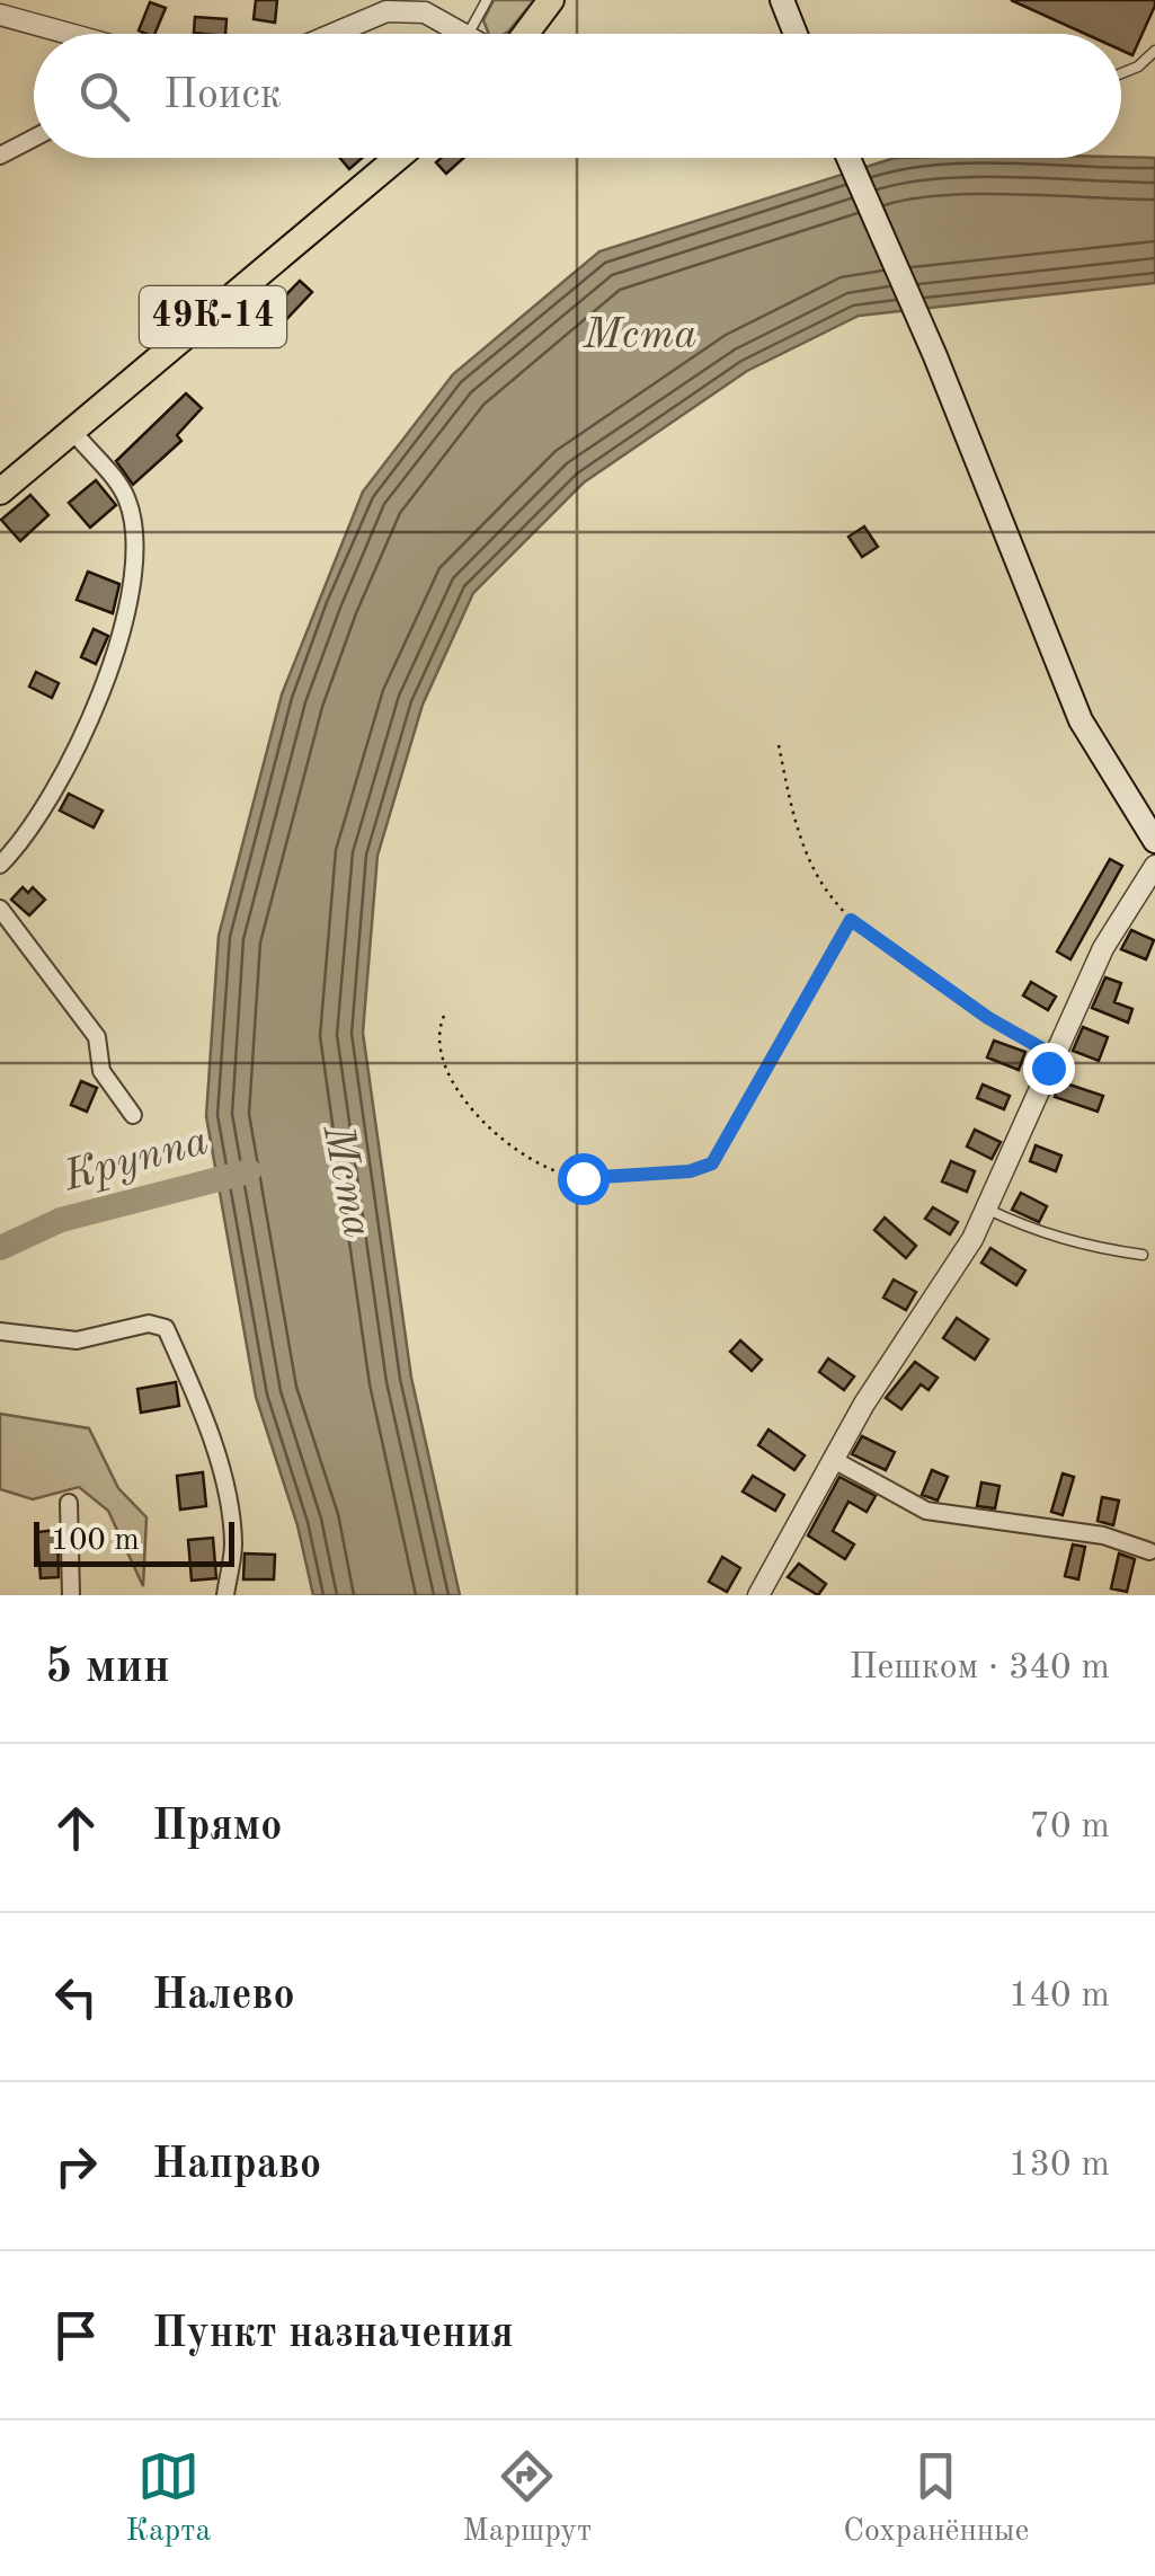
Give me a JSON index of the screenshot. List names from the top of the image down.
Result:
{
  "streets": {
    "main road": ["49К-14"]
  },
  "water": ["Мста", "Круппа"],
  "scale_bar": "100 m",
  "page": {
    "search": "Поиск",
    "scale": "100 m",
    "heading": ["5 мин", "Пешком · 340 m"],
    "list": [
      ["Прямо", "70 m"],
      ["Налево", "140 m"],
      ["Направо", "130 m"],
      "Пункт назначения"
    ],
    "nav": ["Карта", "Маршрут", "Сохранённые"]
  }
}
